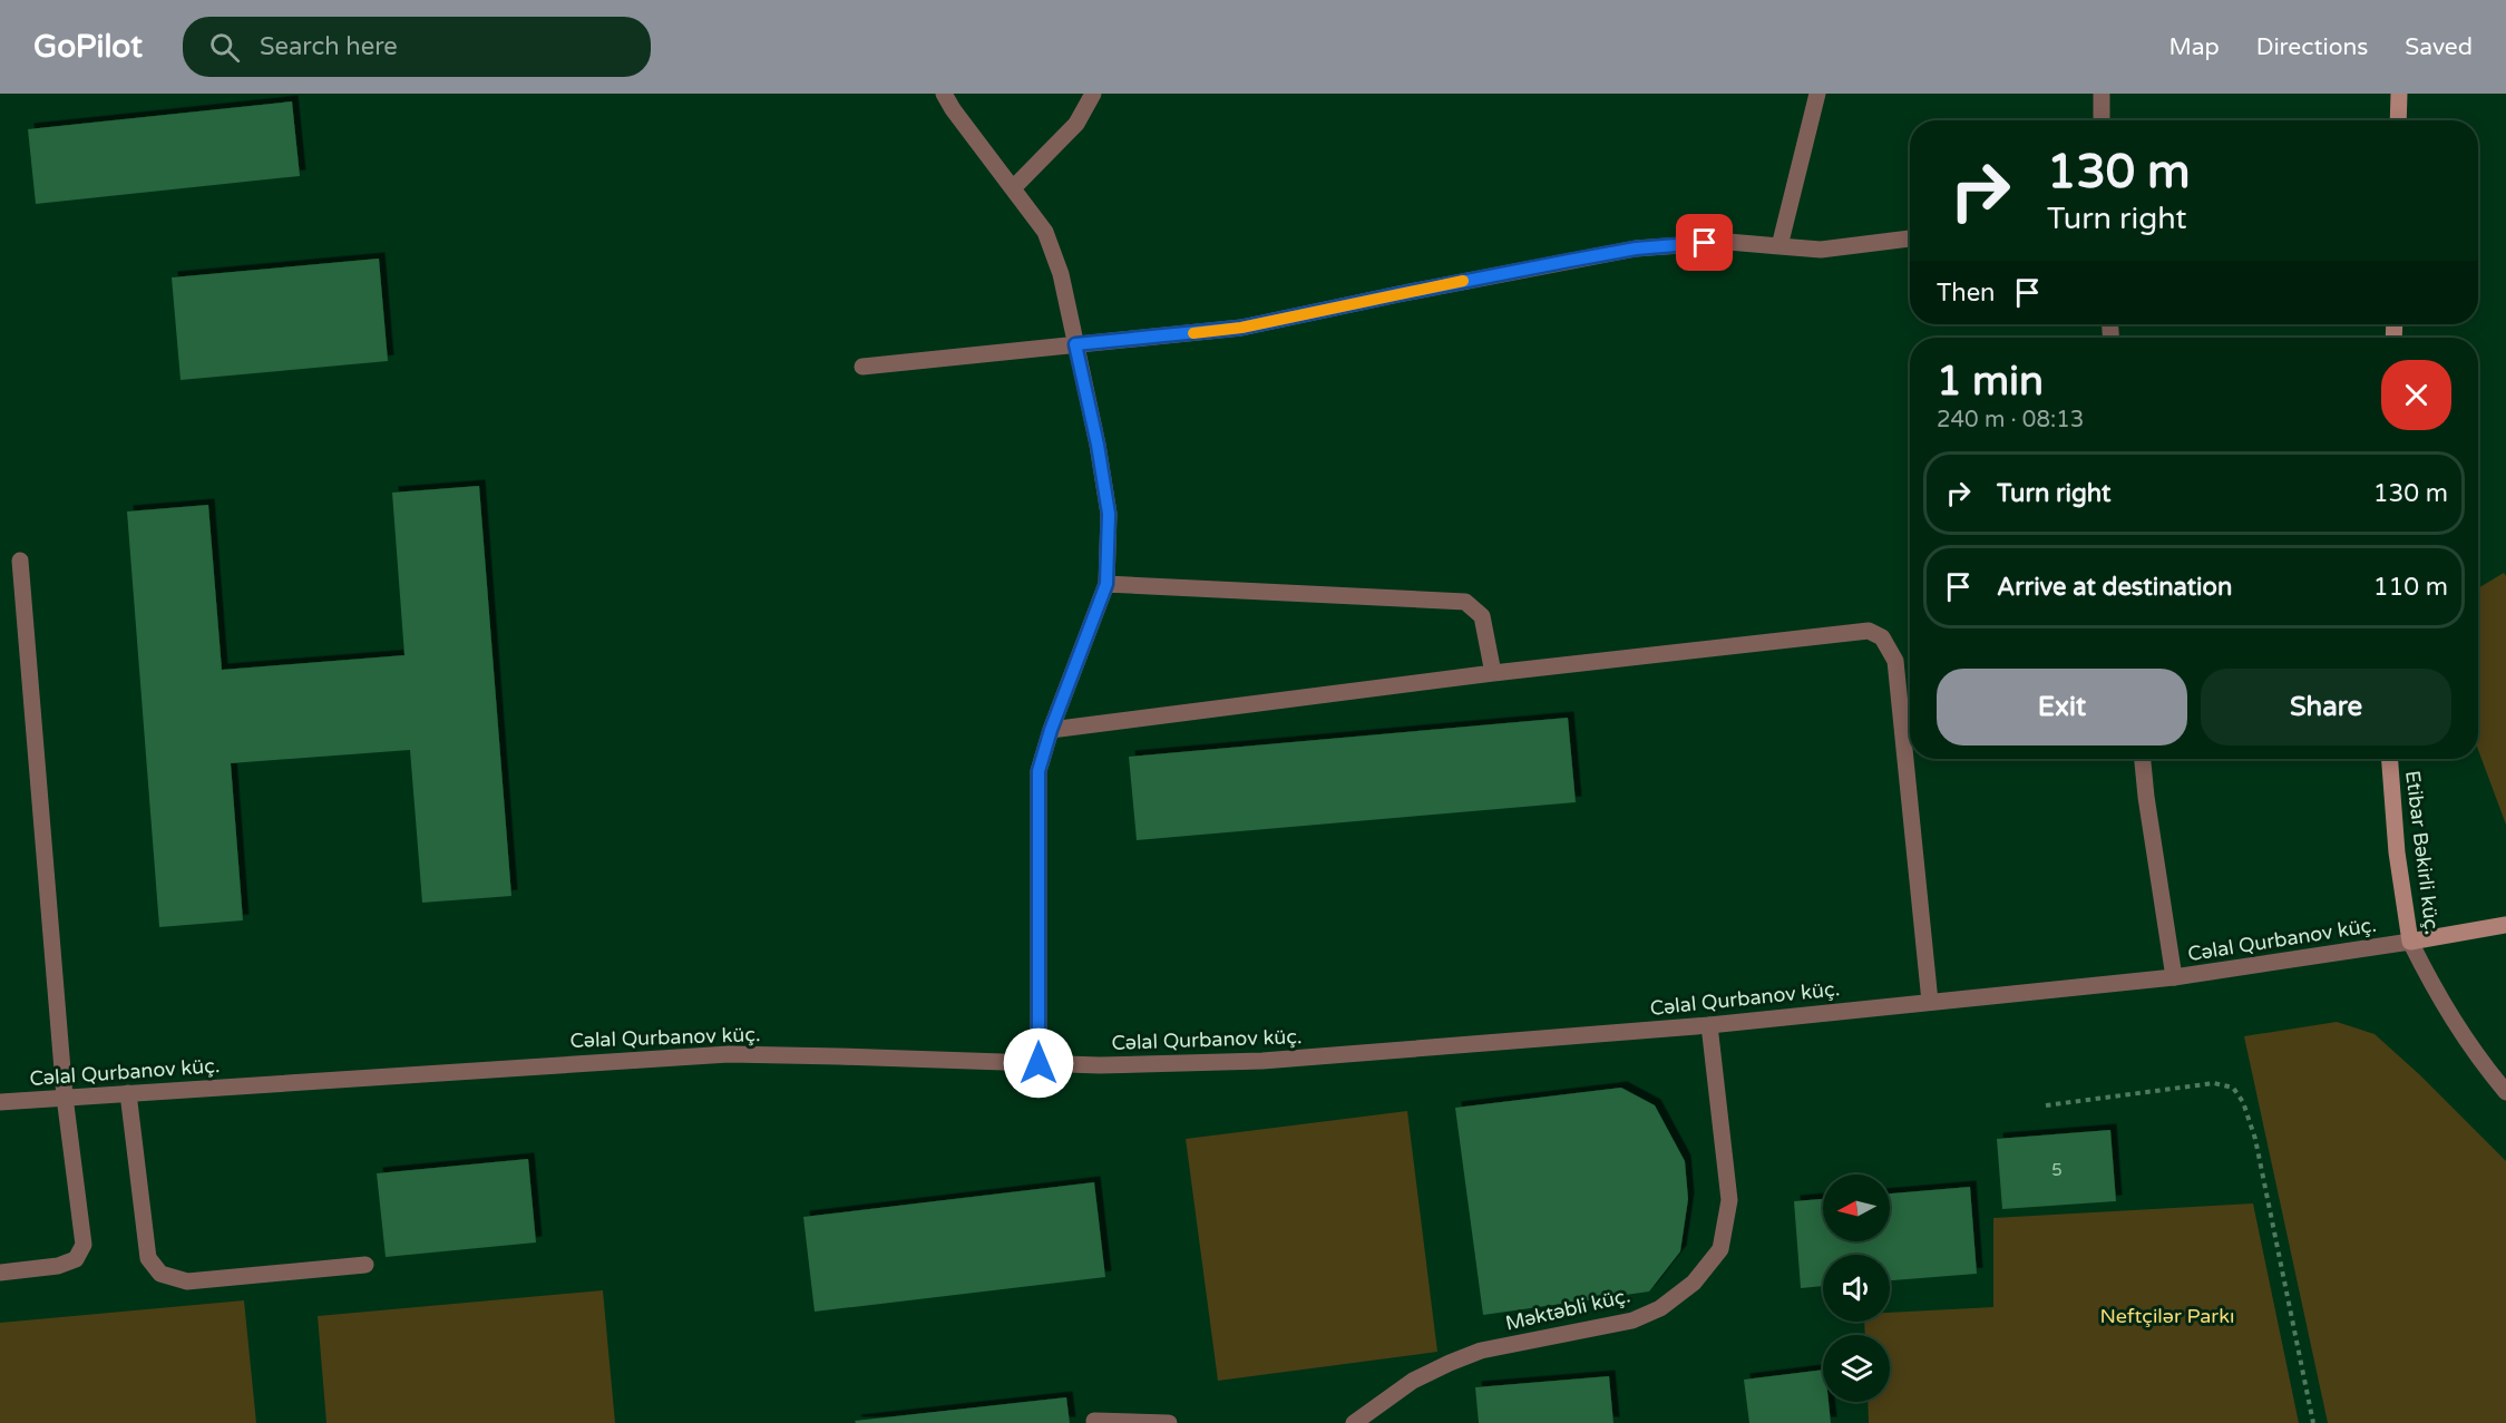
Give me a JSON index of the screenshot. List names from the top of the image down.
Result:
{
  "streets": {
    "main road": ["Etibar Bəkirli küç."],
    "street": ["Cəlal Qurbanov küç.", "Məktəbli küç."]
  },
  "crossings": [
    ["Etibar Bəkirli küç.", "Cəlal Qurbanov küç."],
    ["Cəlal Qurbanov küç.", "Məktəbli küç."]
  ],
  "parks": ["Neftçilər Parkı"],
  "house_numbers": ["5"],
  "north": "left",
  "page": {
    "header": "GoPilot",
    "search": "Search here",
    "nav": ["Map", "Directions", "Saved"],
    "turn": ["130 m", "Turn right"],
    "then": "Then",
    "heading": ["1 min", "240 m · 08:13"],
    "list": [
      {
        "name": "Turn right",
        "value": "130 m"
      },
      {
        "name": "Arrive at destination",
        "value": "110 m"
      }
    ],
    "buttons": ["Exit", "Share"]
  }
}
